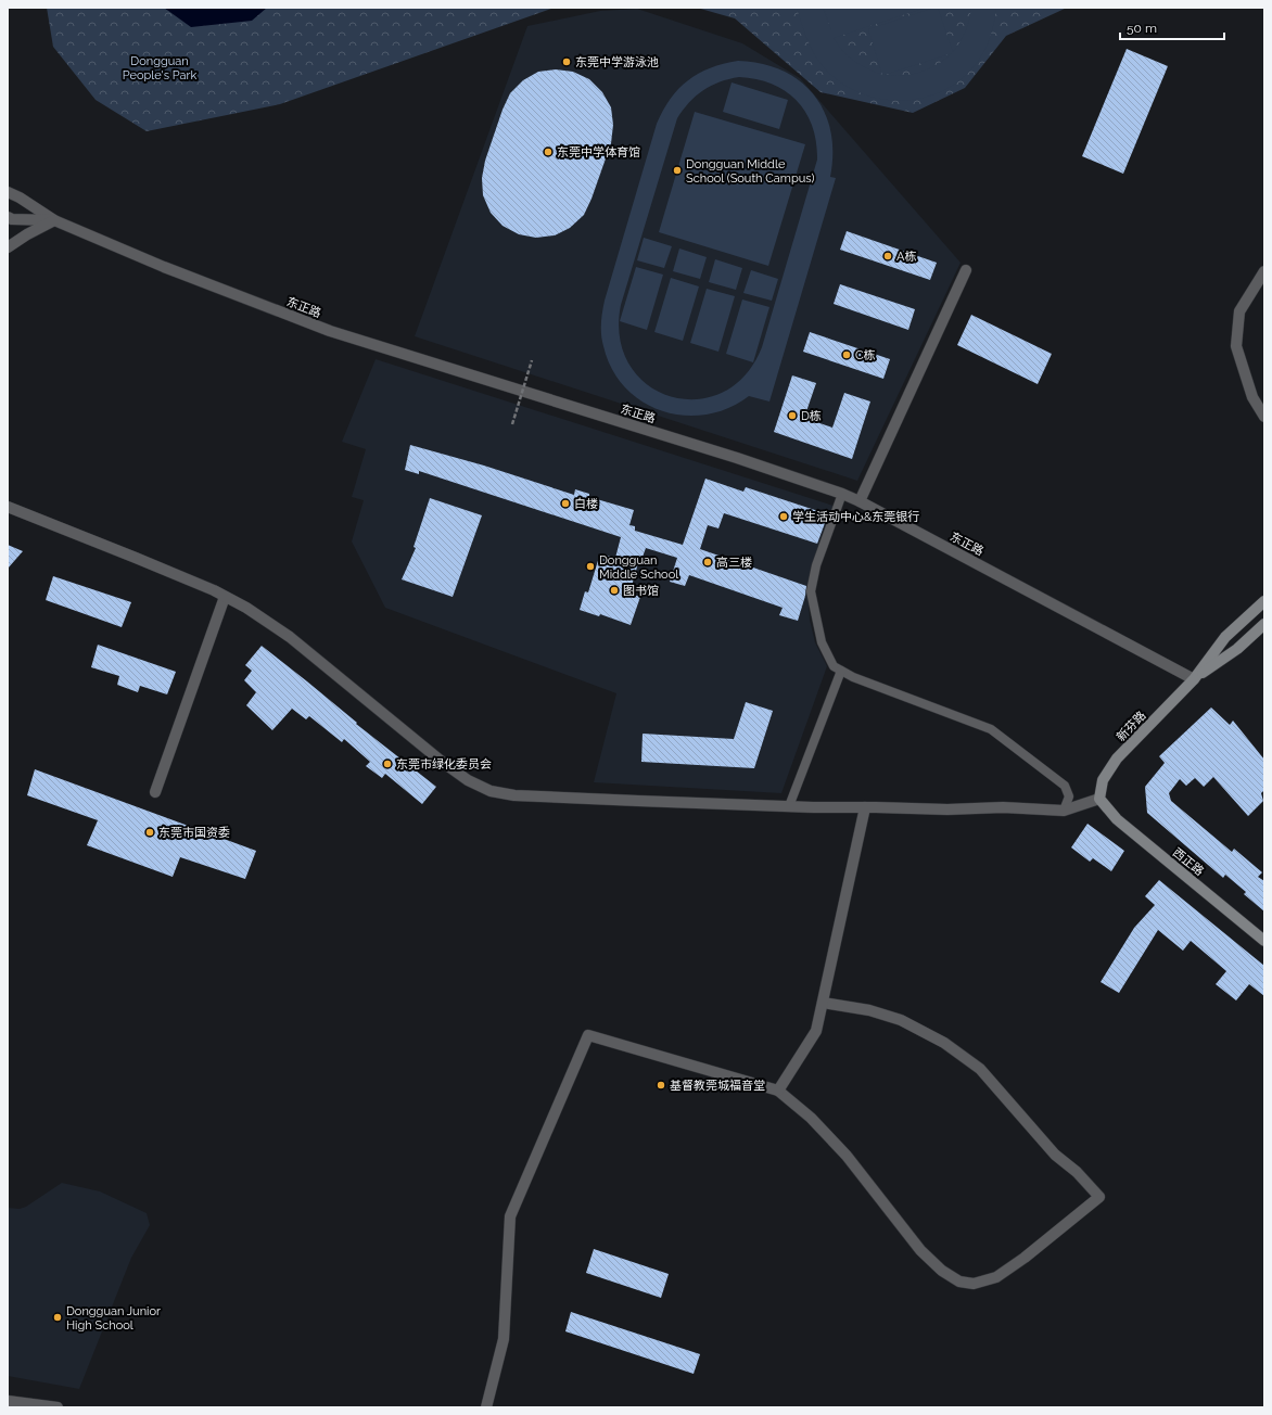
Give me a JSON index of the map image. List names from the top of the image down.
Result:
{
  "streets": {
    "main road": ["新芬路", "西正路"],
    "street": ["东正路"]
  },
  "crossings": [
    ["东正路", "新芬路"],
    ["新芬路", "西正路"]
  ],
  "parks": ["Dongguan People's Park"],
  "places": [
    "东莞中学游泳池",
    "东莞中学体育馆",
    "Dongguan Middle School (South Campus)",
    "A栋",
    "C栋",
    "D栋",
    "白楼",
    "学生活动中心&东莞银行",
    "高三楼",
    "Dongguan Middle School",
    "图书馆",
    "东莞市绿化委员会",
    "东莞市国资委",
    "基督教莞城福音堂",
    "Dongguan Junior High School"
  ],
  "scale_bar": "50 m"
}
